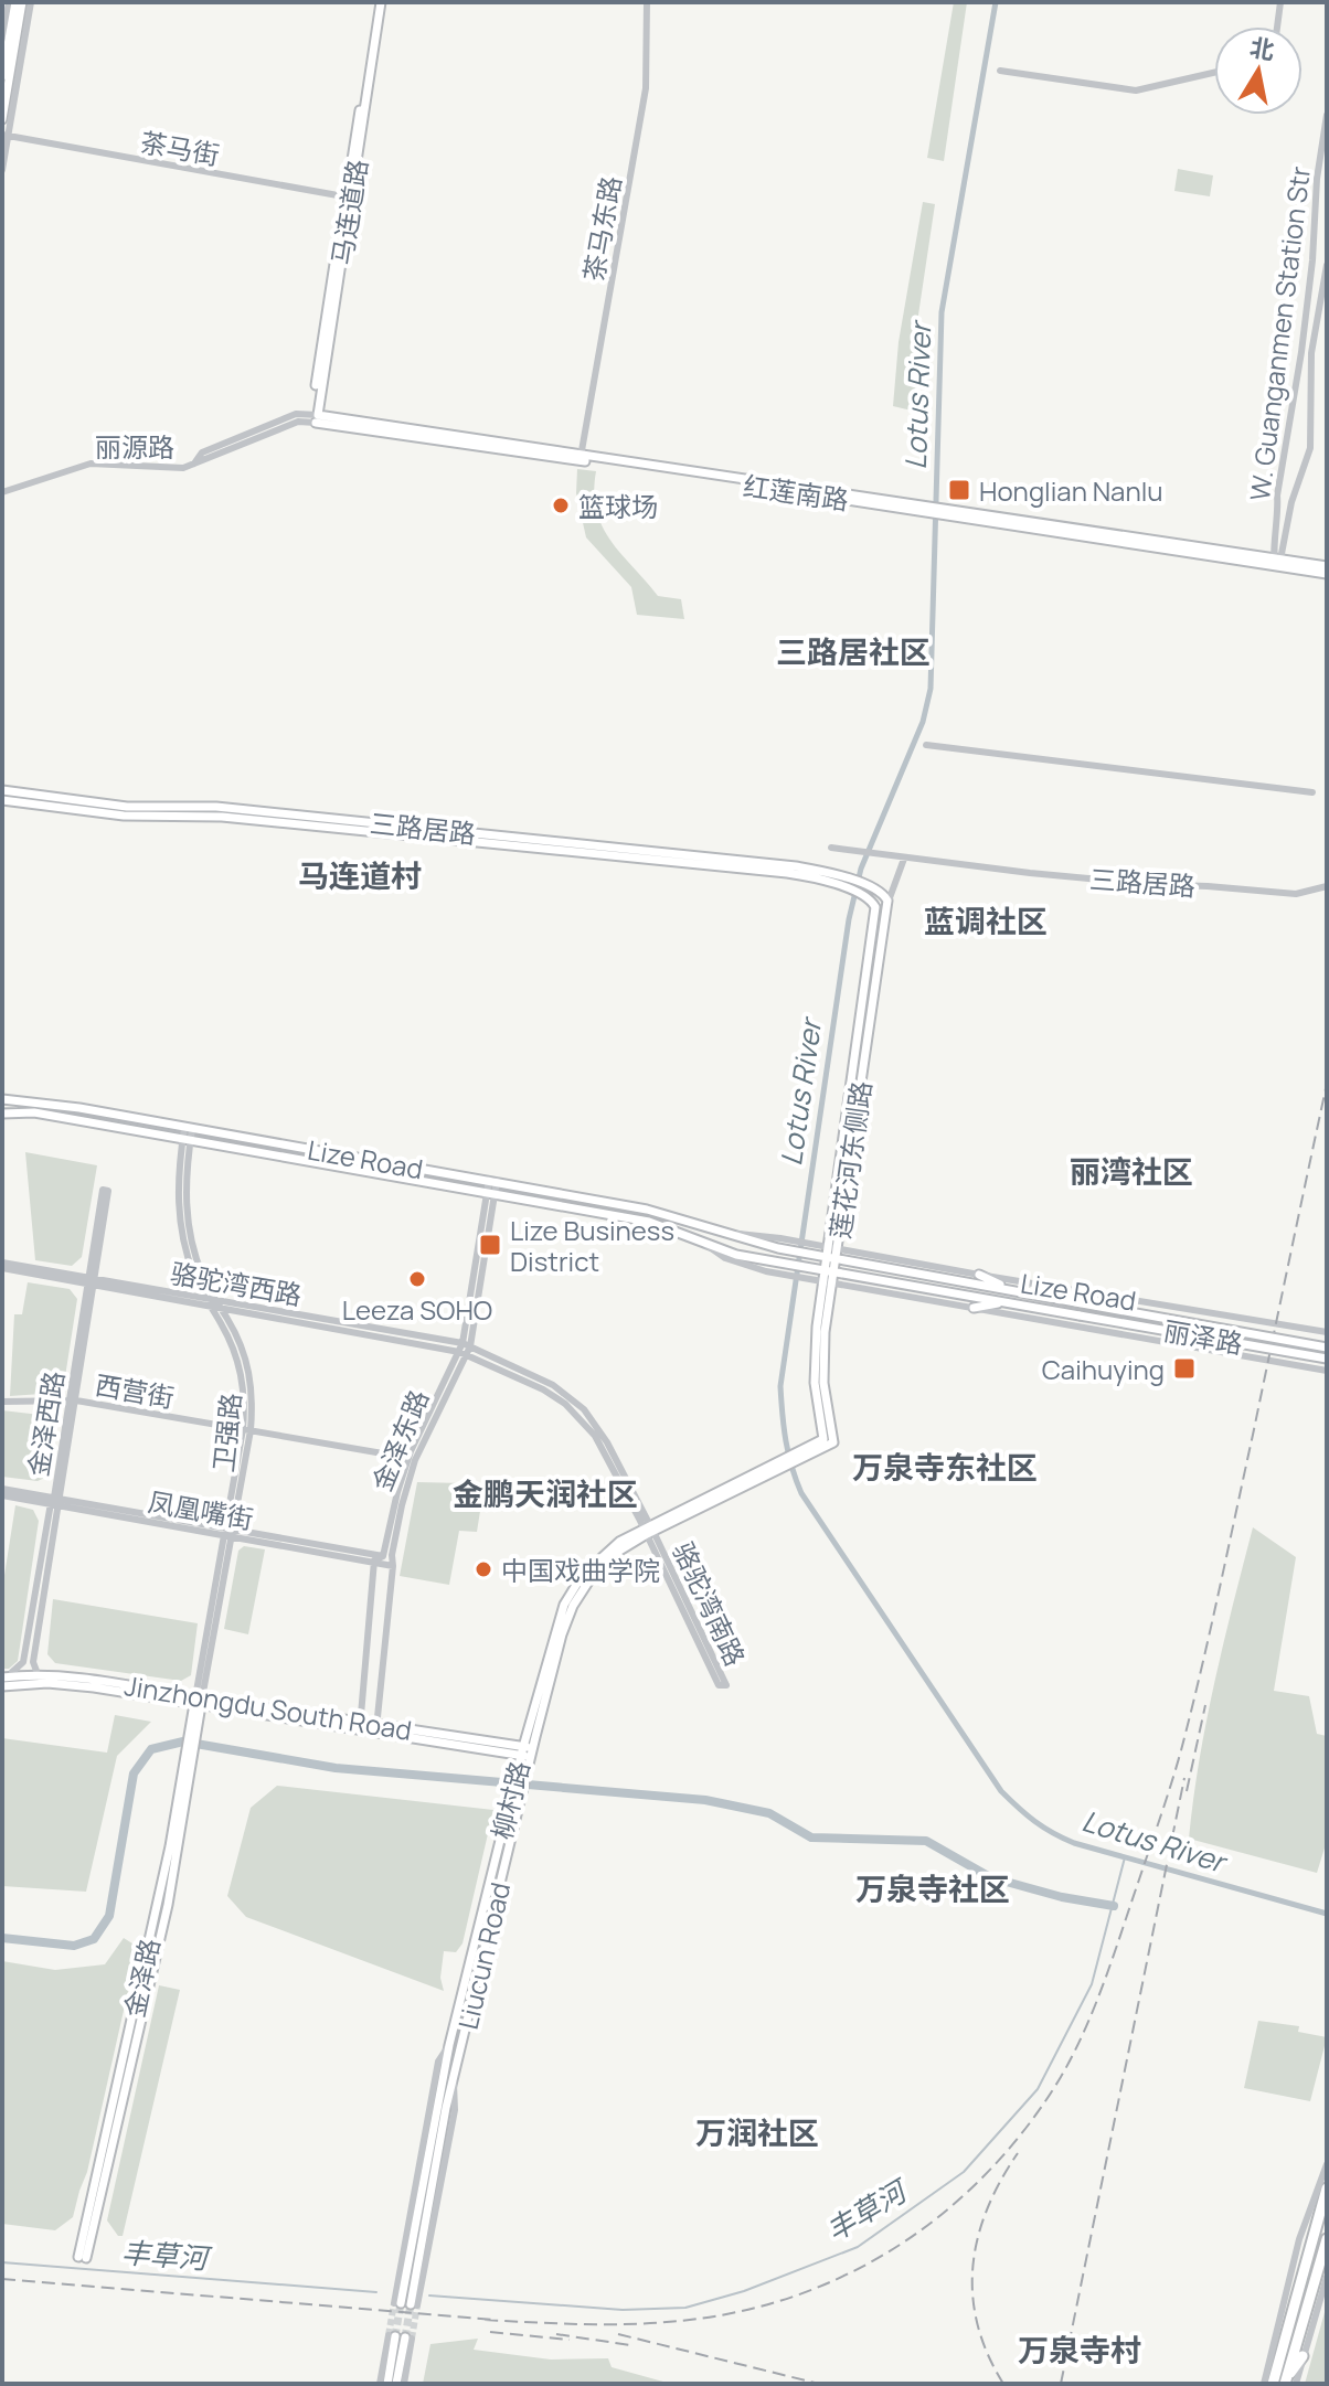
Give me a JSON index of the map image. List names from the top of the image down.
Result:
{
  "streets": {
    "main road": [
      "马连道路",
      "红莲南路",
      "三路居路",
      "Lize Road",
      "莲花河东侧路",
      "丽泽路",
      "Jinzhongdu South Road",
      "柳村路",
      "Liucun Road",
      "金泽路"
    ],
    "street": [
      "茶马街",
      "茶马东路",
      "W. Guanganmen Station Str",
      "丽源路",
      "骆驼湾西路",
      "西营街",
      "金泽西路",
      "卫强路",
      "金泽东路",
      "凤凰嘴街",
      "骆驼湾南路"
    ]
  },
  "crossings": [
    ["茶马街", "马连道路"],
    ["马连道路", "丽源路"],
    ["马连道路", "红莲南路"],
    ["茶马东路", "红莲南路"],
    ["W. Guanganmen Station Str", "红莲南路"],
    ["丽源路", "红莲南路"],
    ["Lize Road", "莲花河东侧路"],
    ["Lize Road", "丽泽路"],
    ["Lize Road", "卫强路"],
    ["Lize Road", "金泽东路"],
    ["骆驼湾西路", "金泽西路"],
    ["骆驼湾西路", "卫强路"],
    ["骆驼湾西路", "金泽东路"],
    ["骆驼湾西路", "骆驼湾南路"],
    ["西营街", "金泽西路"],
    ["西营街", "卫强路"],
    ["西营街", "金泽东路"],
    ["金泽西路", "凤凰嘴街"],
    ["卫强路", "凤凰嘴街"],
    ["卫强路", "Jinzhongdu South Road"],
    ["卫强路", "金泽路"],
    ["金泽东路", "凤凰嘴街"],
    ["金泽东路", "骆驼湾南路"],
    ["Jinzhongdu South Road", "柳村路"],
    ["Jinzhongdu South Road", "金泽路"],
    ["柳村路", "Liucun Road"]
  ],
  "districts": [
    "三路居社区",
    "马连道村",
    "蓝调社区",
    "丽湾社区",
    "万泉寺东社区",
    "金鹏天润社区",
    "万泉寺社区",
    "万润社区",
    "万泉寺村"
  ],
  "water": ["Lotus River", "丰草河"],
  "places": {
    "transit": ["Honglian Nanlu", "Lize Business District", "Caihuying"],
    "other": ["篮球场", "Leeza SOHO", "中国戏曲学院"]
  },
  "north": "top"
}
